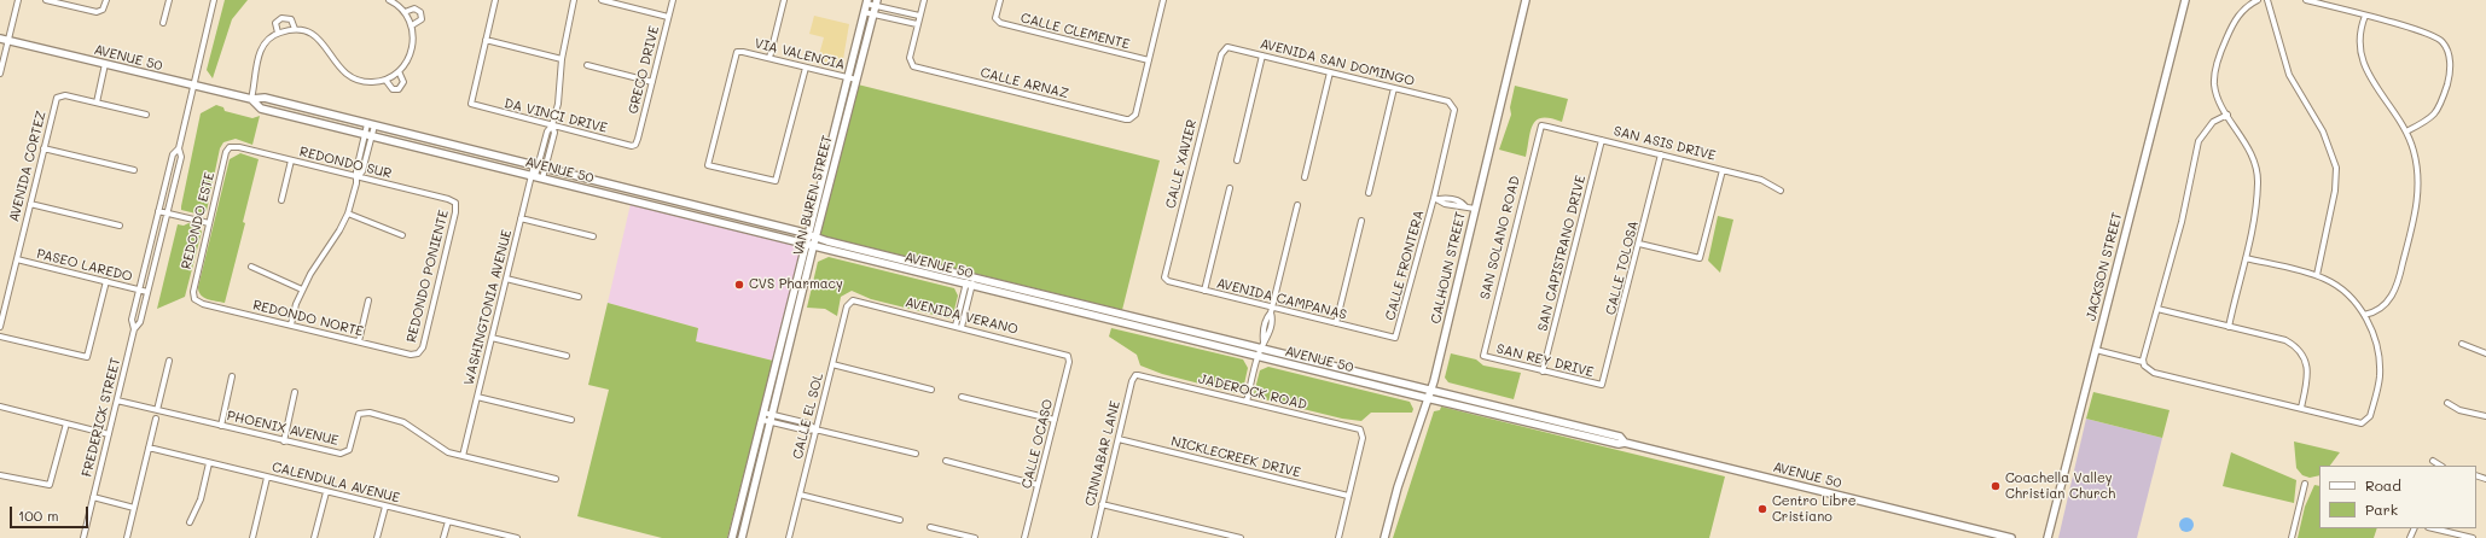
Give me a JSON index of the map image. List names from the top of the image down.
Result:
{
  "streets": {
    "main road": [
      "AVENUE 50",
      "VAN BUREN STREET",
      "JACKSON STREET",
      "CALHOUN STREET"
    ],
    "street": [
      "CALLE CLEMENTE",
      "VIA VALENCIA",
      "AVENIDA SAN DOMINGO",
      "GRECO DRIVE",
      "CALLE ARNAZ",
      "DA VINCI DRIVE",
      "SAN ASIS DRIVE",
      "REDONDO SUR",
      "CALLE XAVIER",
      "AVENIDA CORTEZ",
      "REDONDO ESTE",
      "SAN SOLANO ROAD",
      "SAN CAPISTRANO DRIVE",
      "PASEO LAREDO",
      "CALLE FRONTERA",
      "CALLE TOLOSA",
      "REDONDO PONIENTE",
      "AVENIDA CAMPANAS",
      "WASHINGTONIA AVENUE",
      "AVENIDA VERANO",
      "REDONDO NORTE",
      "SAN REY DRIVE",
      "JADEROCK ROAD",
      "CALLE EL SOL",
      "FREDERICK STREET",
      "PHOENIX AVENUE",
      "CALLE OCASO",
      "CINNABAR LANE",
      "NICKLECREEK DRIVE",
      "CALENDULA AVENUE"
    ]
  },
  "crossings": [
    ["CALLE CLEMENTE", "CALLE ARNAZ"],
    ["VIA VALENCIA", "VAN BUREN STREET"],
    ["AVENUE 50", "VAN BUREN STREET"],
    ["AVENUE 50", "CALHOUN STREET"],
    ["AVENUE 50", "WASHINGTONIA AVENUE"],
    ["AVENUE 50", "FREDERICK STREET"],
    ["AVENIDA SAN DOMINGO", "CALLE XAVIER"],
    ["AVENIDA SAN DOMINGO", "CALLE FRONTERA"],
    ["GRECO DRIVE", "DA VINCI DRIVE"],
    ["SAN ASIS DRIVE", "SAN SOLANO ROAD"],
    ["SAN ASIS DRIVE", "SAN CAPISTRANO DRIVE"],
    ["SAN ASIS DRIVE", "CALLE TOLOSA"],
    ["REDONDO SUR", "REDONDO ESTE"],
    ["REDONDO SUR", "REDONDO PONIENTE"],
    ["CALLE XAVIER", "AVENIDA CAMPANAS"],
    ["AVENIDA CORTEZ", "PASEO LAREDO"],
    ["REDONDO ESTE", "REDONDO NORTE"],
    ["SAN SOLANO ROAD", "SAN REY DRIVE"],
    ["SAN CAPISTRANO DRIVE", "SAN REY DRIVE"],
    ["PASEO LAREDO", "FREDERICK STREET"],
    ["CALLE FRONTERA", "AVENIDA CAMPANAS"],
    ["CALLE TOLOSA", "SAN REY DRIVE"],
    ["REDONDO PONIENTE", "REDONDO NORTE"],
    ["WASHINGTONIA AVENUE", "PHOENIX AVENUE"],
    ["AVENIDA VERANO", "CALLE EL SOL"],
    ["AVENIDA VERANO", "CALLE OCASO"],
    ["JADEROCK ROAD", "CINNABAR LANE"],
    ["JADEROCK ROAD", "NICKLECREEK DRIVE"],
    ["FREDERICK STREET", "PHOENIX AVENUE"],
    ["CINNABAR LANE", "NICKLECREEK DRIVE"]
  ],
  "places": ["CVS Pharmacy", "Coachella Valley Christian Church", "Centro Libre Cristiano"],
  "legend": ["Road", "Park"],
  "scale_bar": "100 m"
}
